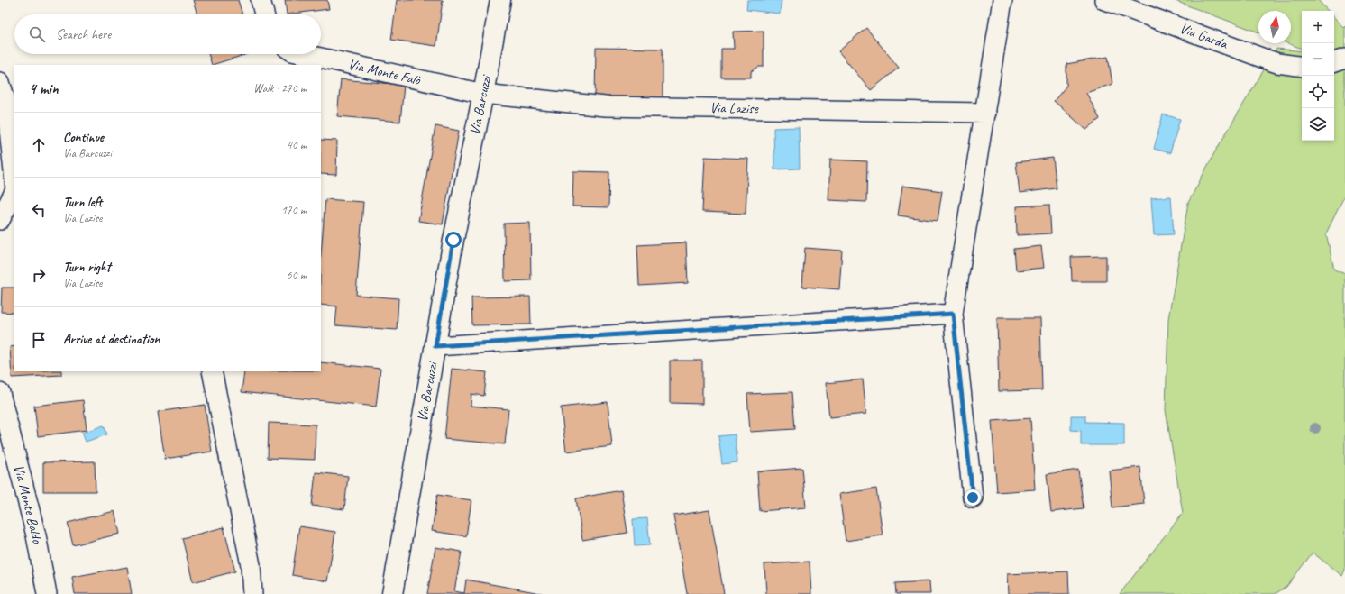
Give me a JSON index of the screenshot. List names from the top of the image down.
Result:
{
  "streets": {
    "street": [
      "Via Garda",
      "Via Monte Falò",
      "Via Barcuzzi",
      "Via Lazise",
      "Via Monte Baldo"
    ]
  },
  "crossings": [
    ["Via Monte Falò", "Via Barcuzzi"],
    ["Via Monte Falò", "Via Lazise"],
    ["Via Barcuzzi", "Via Lazise"]
  ],
  "north": "top",
  "page": {
    "map_buttons": ["+", "−"],
    "search": "Search here",
    "heading": ["4 min", "Walk · 270 m"],
    "list": [
      ["Continue", "Via Barcuzzi", "40 m"],
      ["Turn left", "Via Lazise", "170 m"],
      ["Turn right", "Via Lazise", "60 m"],
      "Arrive at destination"
    ]
  }
}
